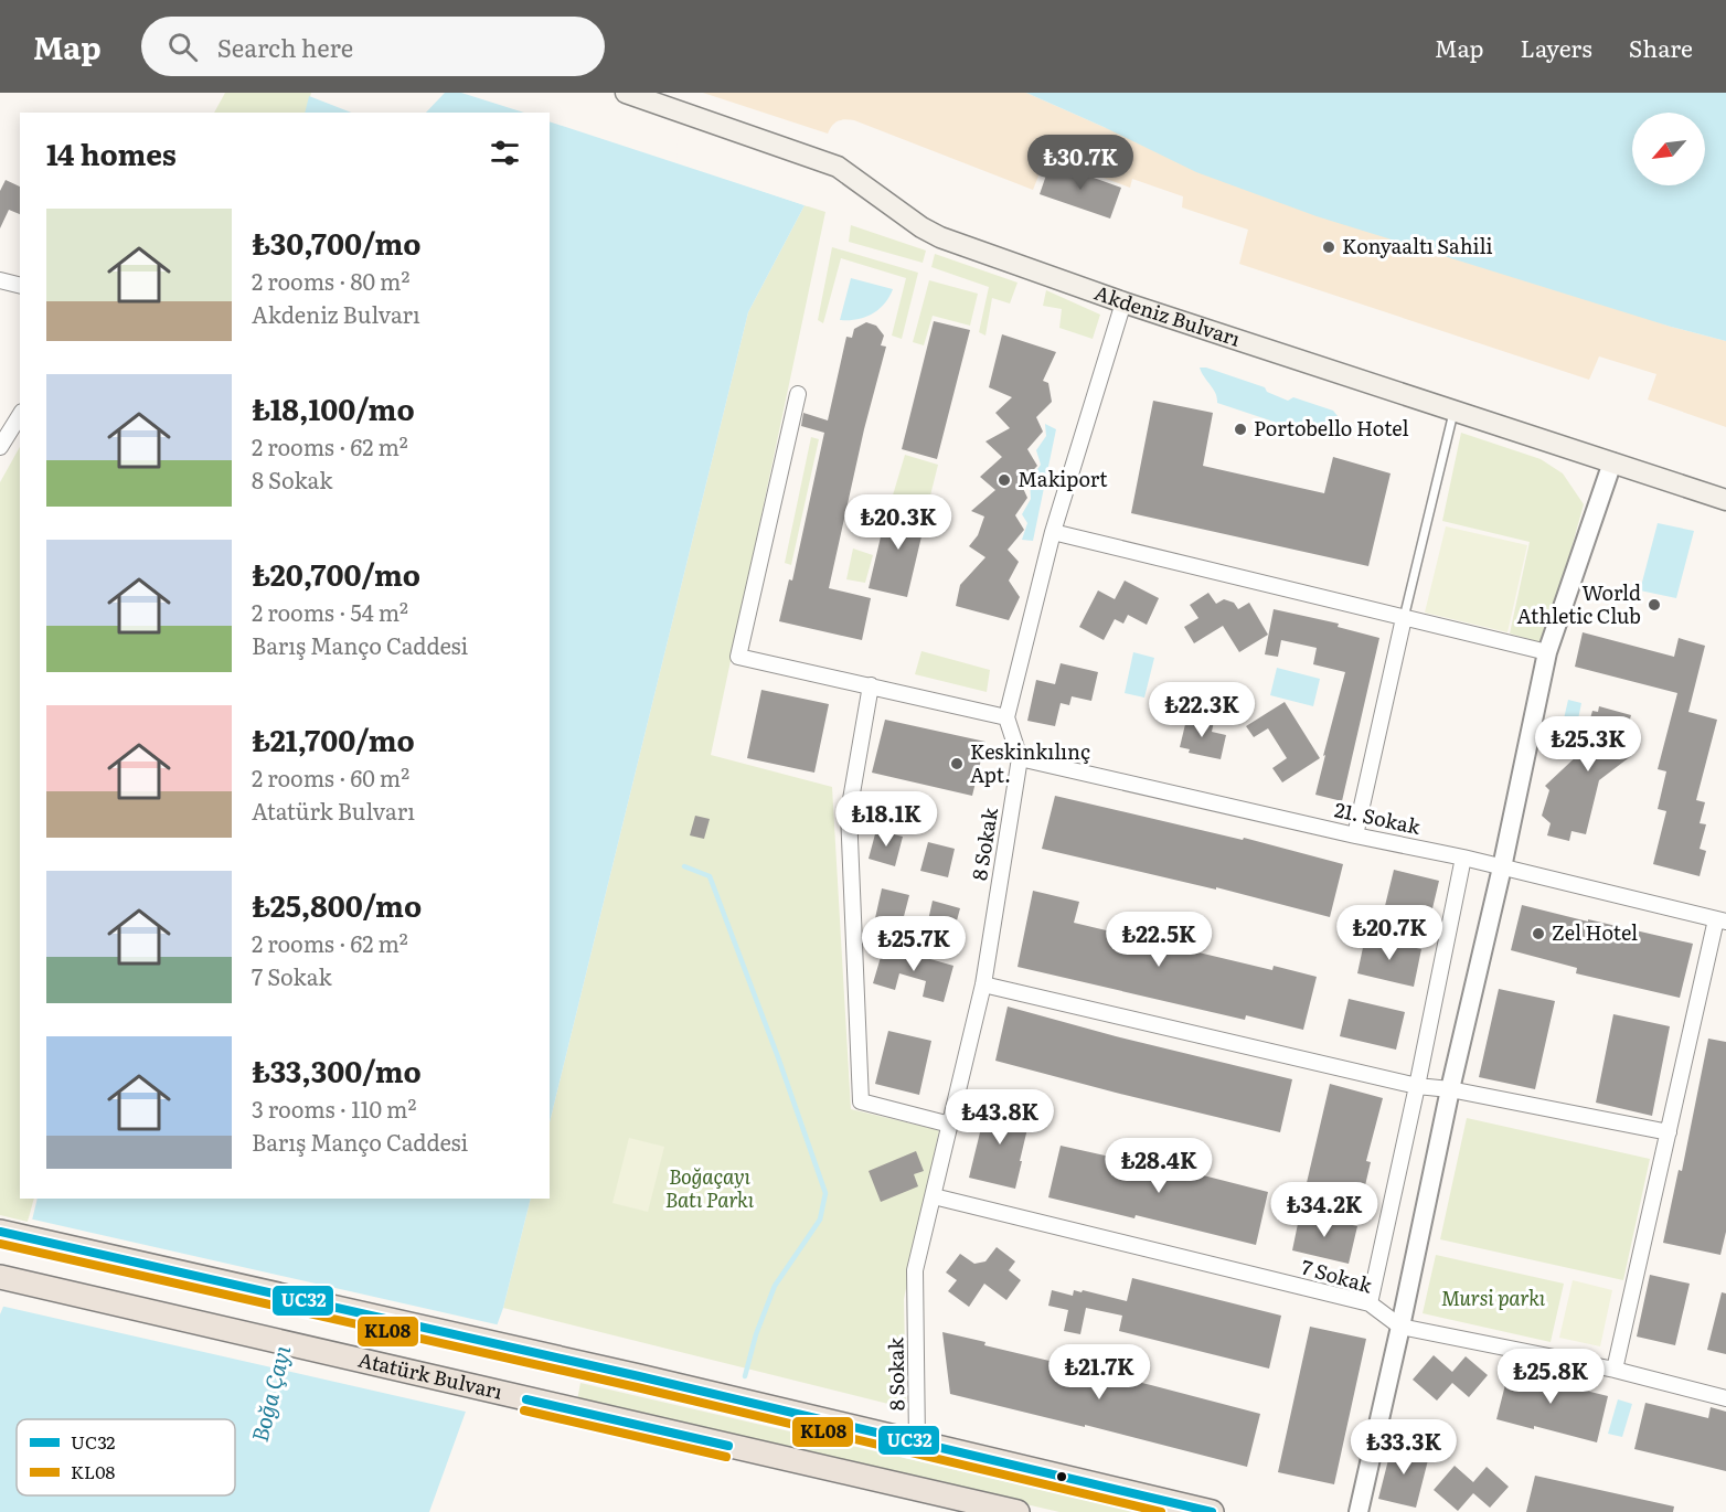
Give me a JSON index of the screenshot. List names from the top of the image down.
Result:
{
  "streets": {
    "main road": ["Akdeniz Bulvarı", "Atatürk Bulvarı"],
    "street": ["21. Sokak", "8 Sokak", "7 Sokak"]
  },
  "crossings": [
    ["21. Sokak", "8 Sokak"],
    ["8 Sokak", "7 Sokak"]
  ],
  "water": ["Boğa Çayı"],
  "parks": ["Boğaçayı Batı Parkı", "Mursi parkı"],
  "places": [
    "Konyaaltı Sahili",
    "Portobello Hotel",
    "Makiport",
    "World Athletic Club",
    "Keskinkılınç Apt.",
    "Zel Hotel"
  ],
  "lines": ["transit line UC32", "transit line KL08"],
  "legend": ["UC32", "KL08"],
  "north": "bottom left",
  "page": {
    "header": "Map",
    "search": "Search here",
    "nav": ["Map", "Layers", "Share"],
    "heading": "14 homes",
    "price": [
      "₺30.7K",
      "₺20.3K",
      "₺22.3K",
      "₺25.3K",
      "₺18.1K",
      "₺20.7K",
      "₺22.5K",
      "₺25.7K",
      "₺43.8K",
      "₺28.4K",
      "₺34.2K",
      "₺21.7K",
      "₺25.8K",
      "₺33.3K"
    ],
    "list": [
      {
        "name": "₺30,700/mo",
        "note": "2 rooms · 80 m² · Akdeniz Bulvarı"
      },
      {
        "name": "₺18,100/mo",
        "note": "2 rooms · 62 m² · 8 Sokak"
      },
      {
        "name": "₺20,700/mo",
        "note": "2 rooms · 54 m² · Barış Manço Caddesi"
      },
      {
        "name": "₺21,700/mo",
        "note": "2 rooms · 60 m² · Atatürk Bulvarı"
      },
      {
        "name": "₺25,800/mo",
        "note": "2 rooms · 62 m² · 7 Sokak"
      },
      {
        "name": "₺33,300/mo",
        "note": "3 rooms · 110 m² · Barış Manço Caddesi"
      }
    ]
  }
}
